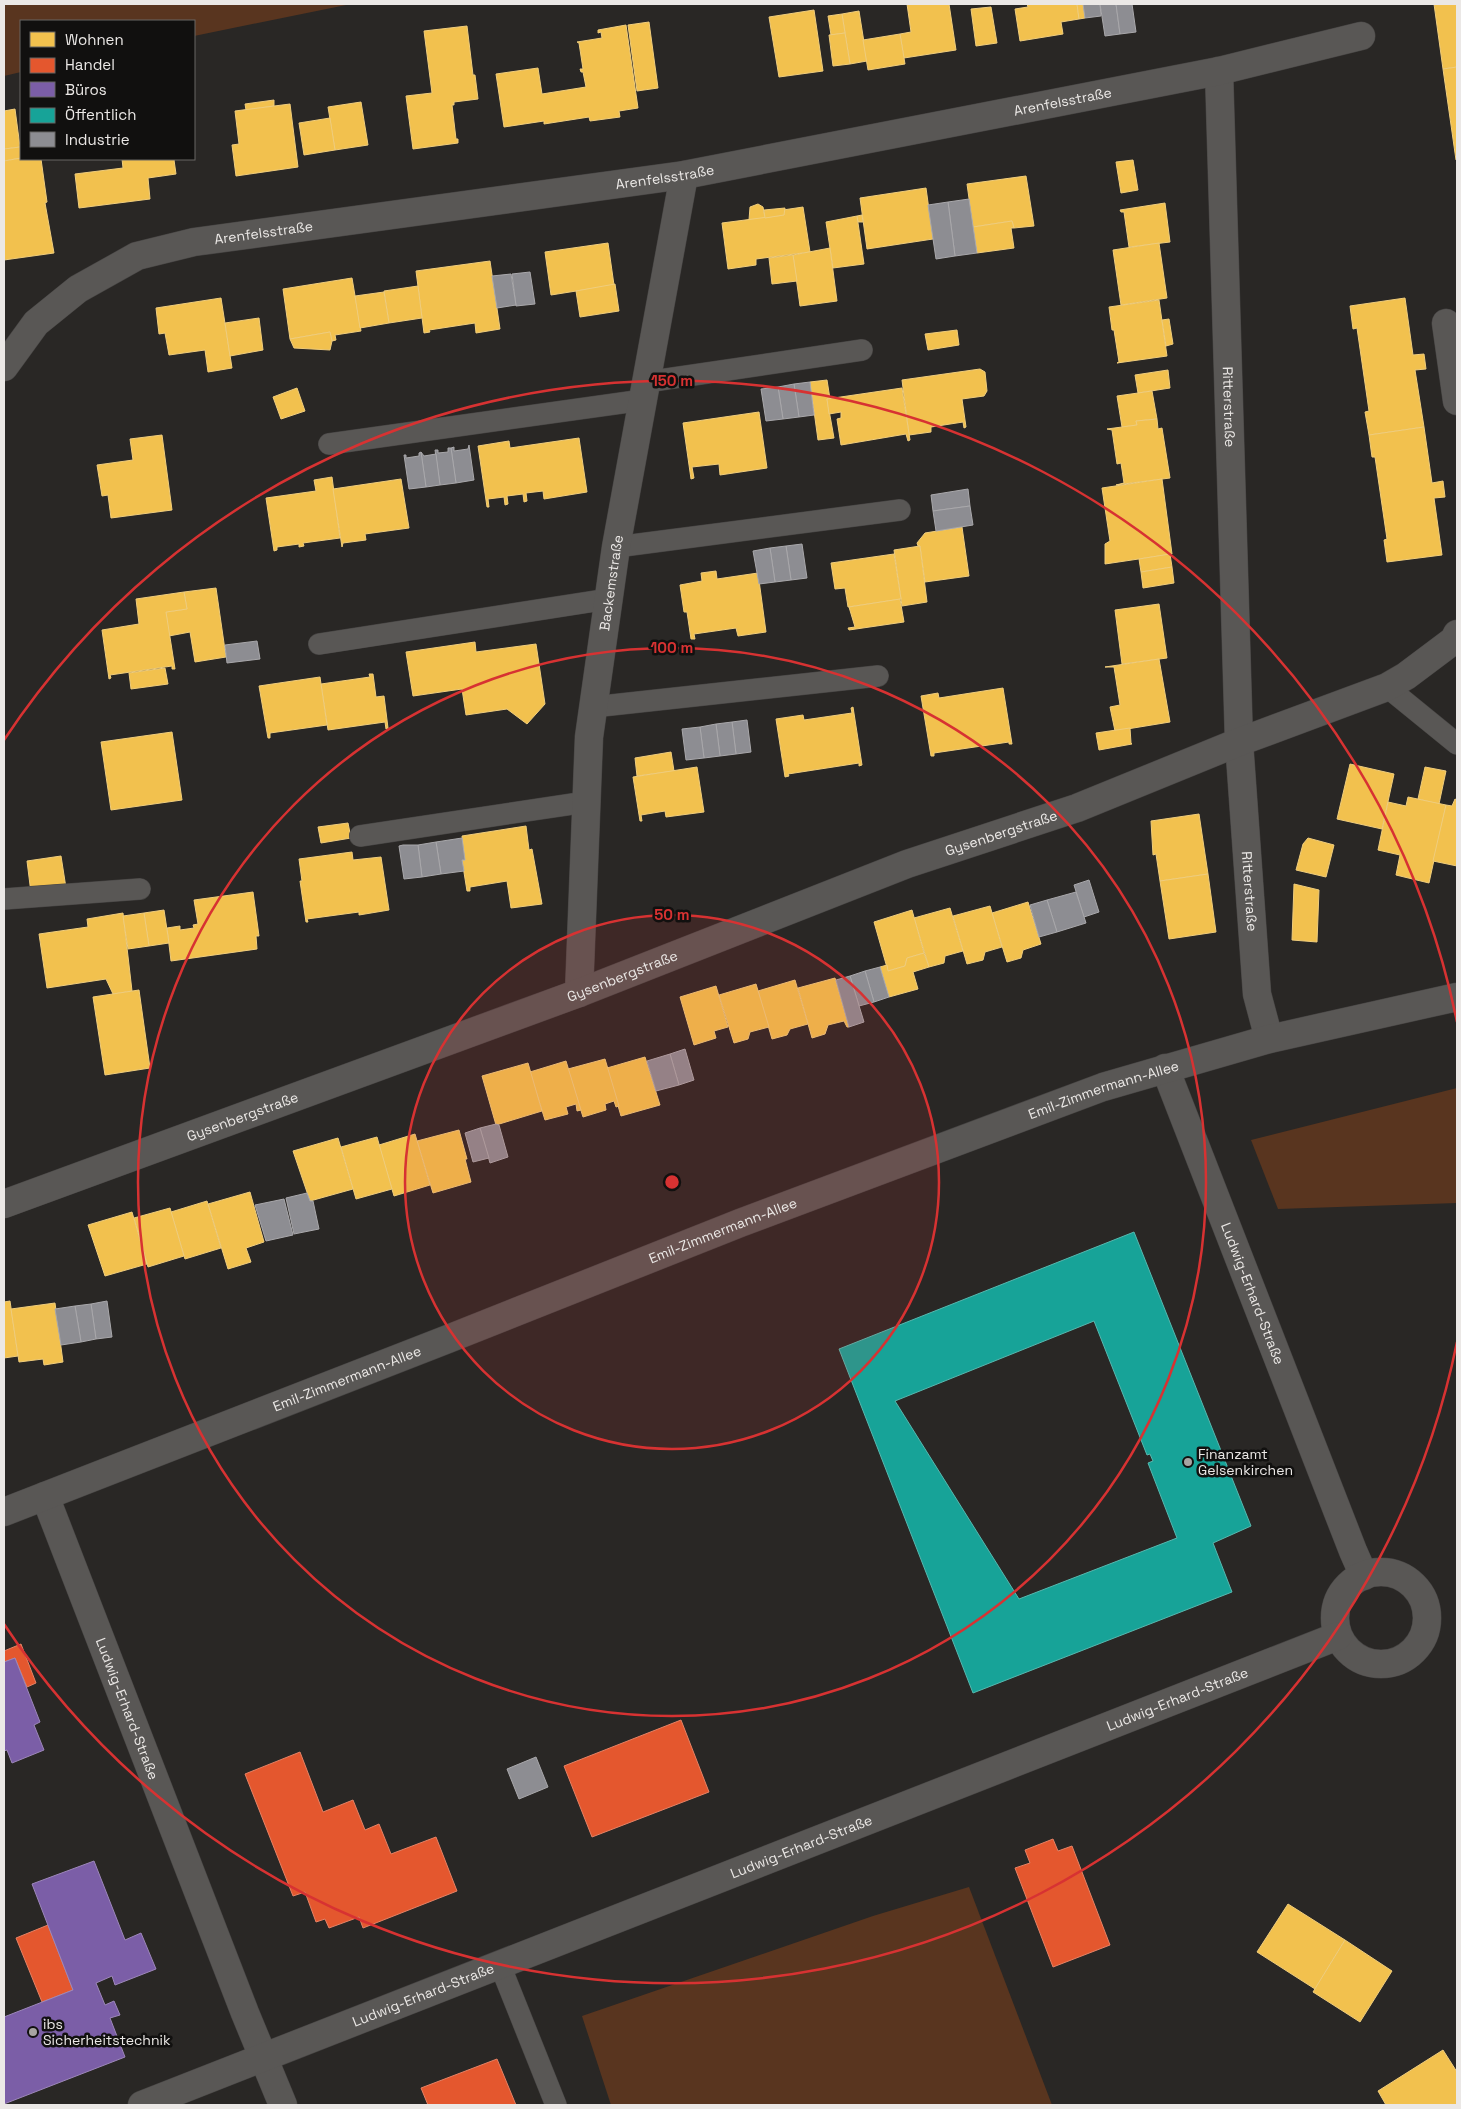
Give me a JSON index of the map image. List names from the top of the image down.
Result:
{
  "streets": {
    "street": [
      "Arenfelsstraße",
      "Ritterstraße",
      "Backemstraße",
      "Gysenbergstraße",
      "Emil-Zimmermann-Allee",
      "Ludwig-Erhard-Straße"
    ]
  },
  "crossings": [
    ["Arenfelsstraße", "Ritterstraße"],
    ["Arenfelsstraße", "Backemstraße"],
    ["Ritterstraße", "Gysenbergstraße"],
    ["Ritterstraße", "Emil-Zimmermann-Allee"],
    ["Backemstraße", "Gysenbergstraße"],
    ["Emil-Zimmermann-Allee", "Ludwig-Erhard-Straße"]
  ],
  "places": ["Finanzamt Gelsenkirchen", "ibs Sicherheitstechnik"],
  "legend": [
    "Wohnen",
    "Handel",
    "Büros",
    "Öffentlich",
    "Industrie"
  ],
  "rings": ["150 m", "100 m", "50 m"]
}
